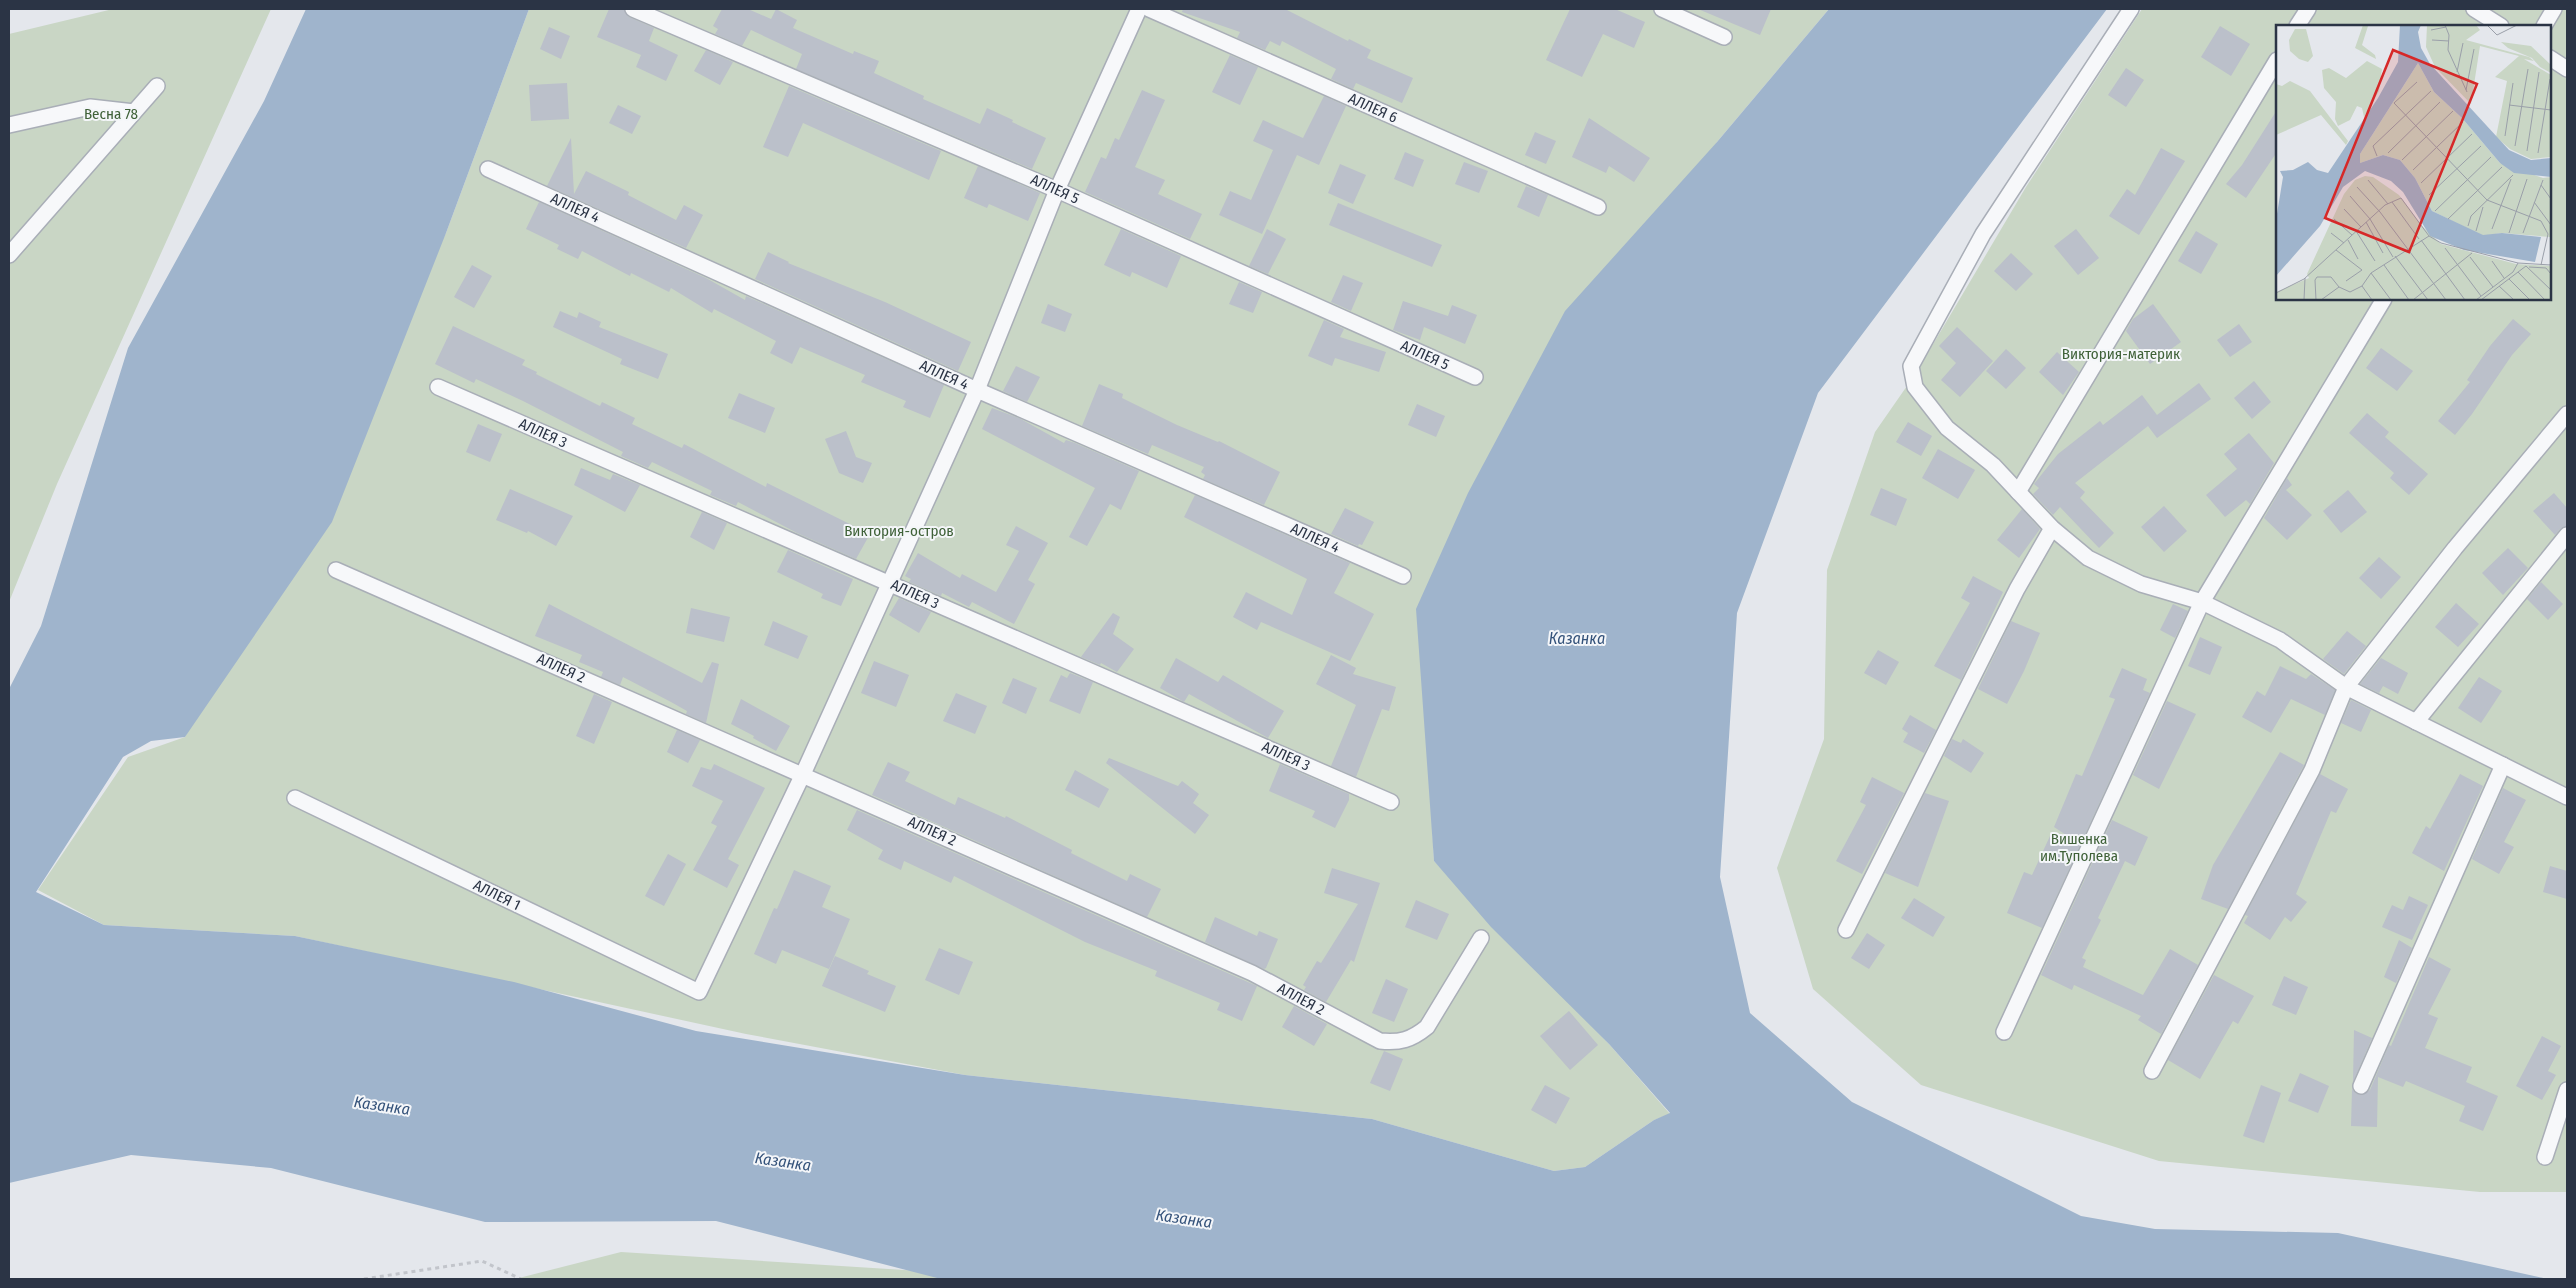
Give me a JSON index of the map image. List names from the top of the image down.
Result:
{
  "streets": {
    "lane": [
      "АЛЛЕЯ 6",
      "АЛЛЕЯ 5",
      "АЛЛЕЯ 4",
      "АЛЛЕЯ 3",
      "АЛЛЕЯ 2",
      "АЛЛЕЯ 1"
    ]
  },
  "crossings": [
    ["АЛЛЕЯ 2", "АЛЛЕЯ 1"]
  ],
  "water": ["Казанка"],
  "parks": [
    "Весна 78",
    "Виктория-материк",
    "Виктория-остров",
    "Вишенка им.Туполева"
  ]
}
